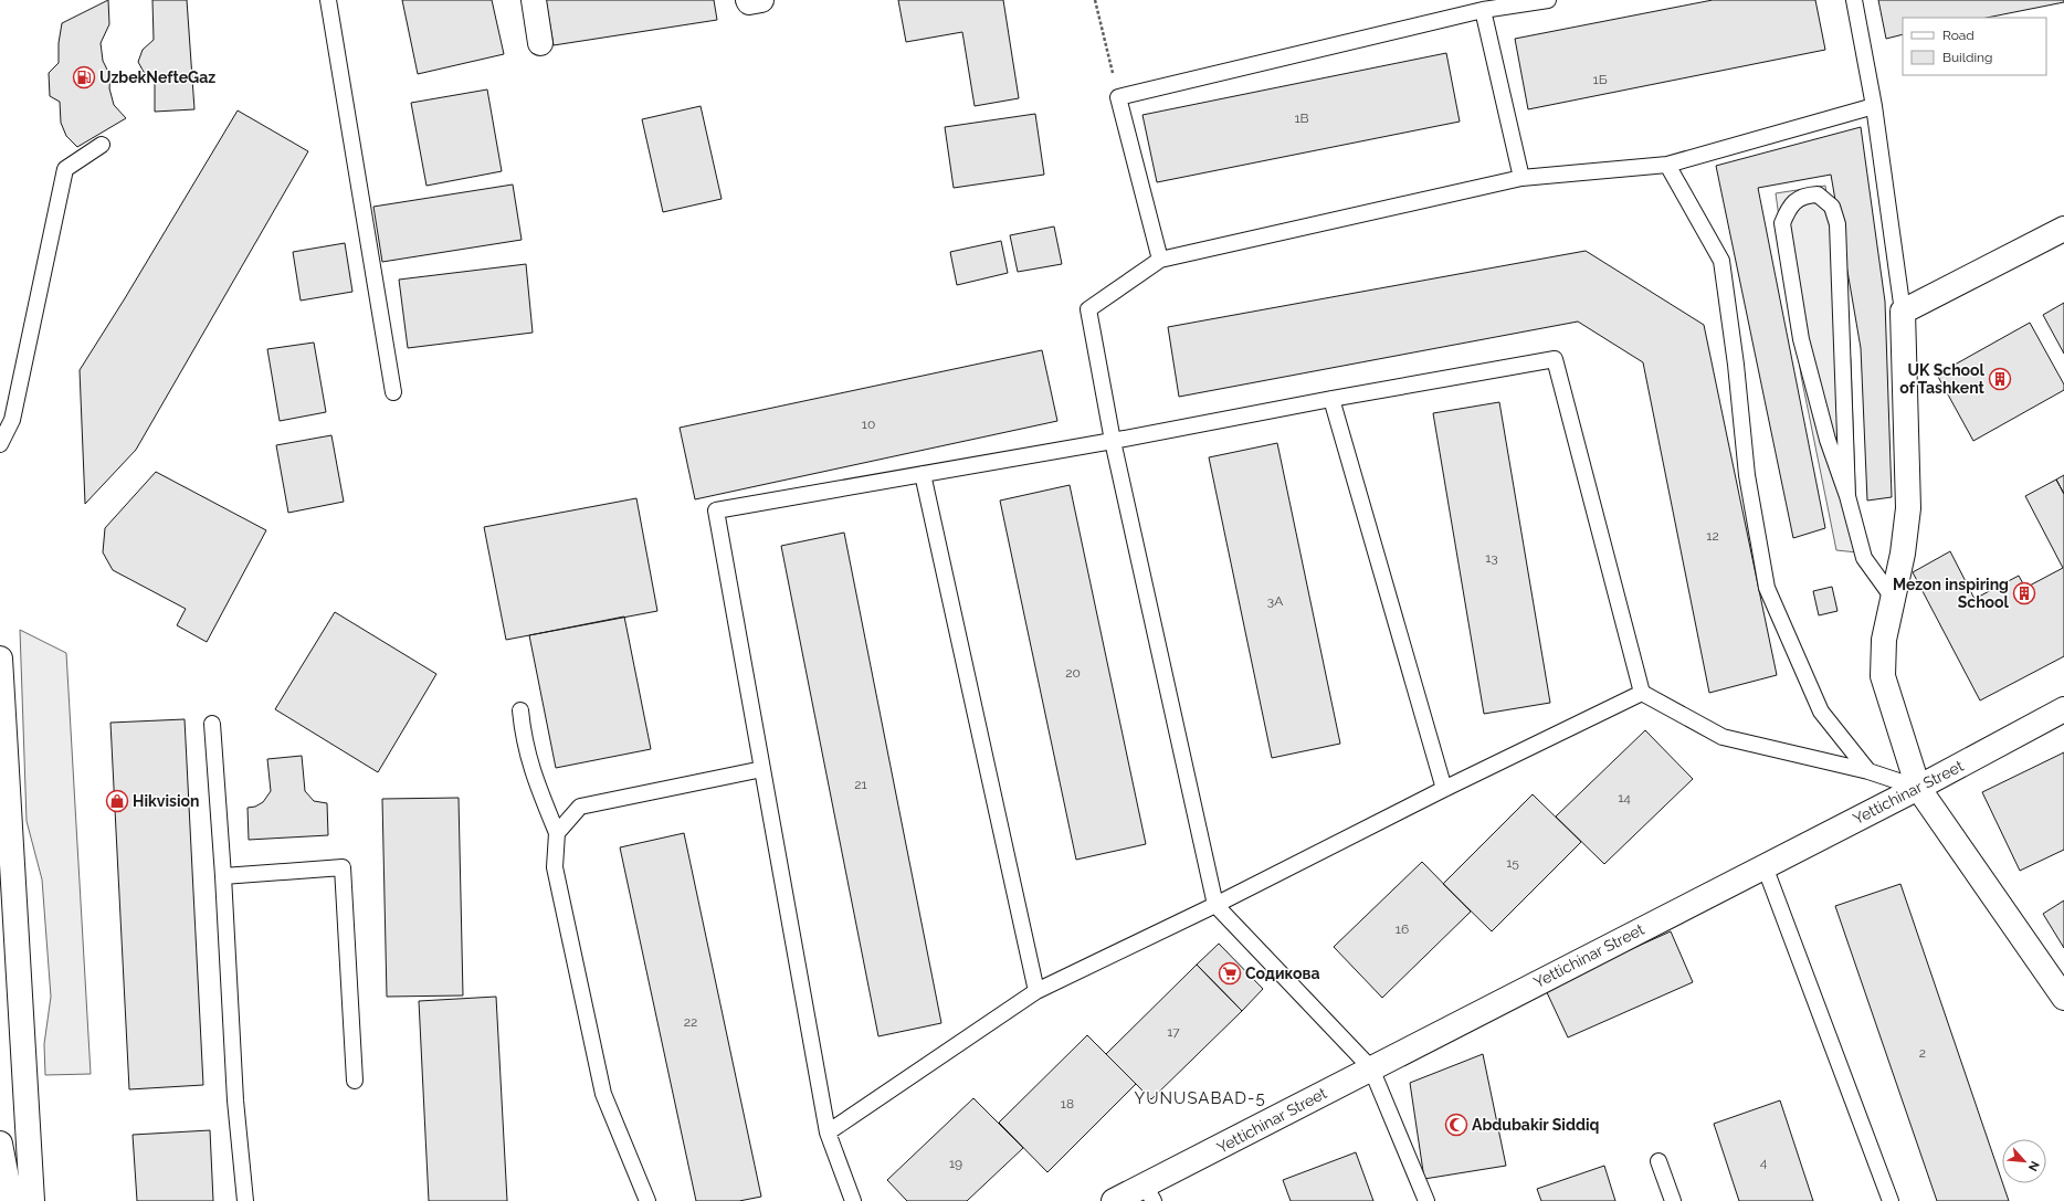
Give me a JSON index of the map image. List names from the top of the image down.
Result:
{
  "streets": {
    "street": ["Yettichinаr Street"]
  },
  "districts": ["YUNUSABAD-5"],
  "places": {
    "fuel station": ["UzbekNefteGaz"],
    "building": ["UK School of Tashkent", "Mezon inspiring School"],
    "shop": ["Hikvision"],
    "supermarket": ["Содикова"],
    "mosque": ["Abdubakir Siddiq"]
  },
  "house_numbers": [
    "1Б",
    "1В",
    "10",
    "12",
    "13",
    "3А",
    "20",
    "21",
    "14",
    "15",
    "16",
    "22",
    "17",
    "2",
    "18",
    "4",
    "19"
  ],
  "legend": ["Road", "Building"],
  "north": "bottom right"
}
